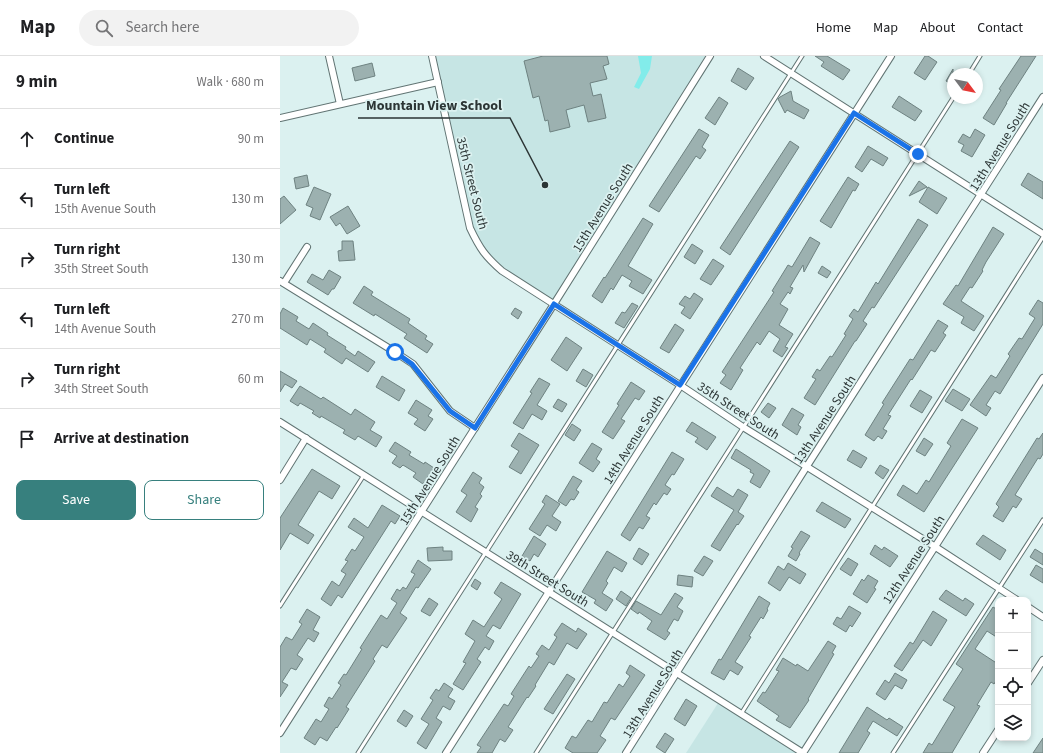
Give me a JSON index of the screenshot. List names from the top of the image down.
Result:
{
  "streets": {
    "street": [
      "13th Avenue South",
      "35th Street South",
      "15th Avenue South",
      "14th Avenue South",
      "12th Avenue South",
      "39th Street South"
    ]
  },
  "crossings": [
    ["13th Avenue South", "35th Street South"],
    ["13th Avenue South", "39th Street South"],
    ["35th Street South", "15th Avenue South"],
    ["35th Street South", "14th Avenue South"],
    ["35th Street South", "12th Avenue South"],
    ["15th Avenue South", "39th Street South"],
    ["14th Avenue South", "39th Street South"],
    ["12th Avenue South", "39th Street South"]
  ],
  "places": ["Mountain View School"],
  "north": "bottom right",
  "page": {
    "header": "Map",
    "search": "Search here",
    "nav": [
      "Home",
      "Map",
      "About",
      "Contact"
    ],
    "heading": ["9 min", "Walk · 680 m"],
    "list": [
      ["Continue", "90 m"],
      ["Turn left", "15th Avenue South", "130 m"],
      ["Turn right", "35th Street South", "130 m"],
      ["Turn left", "14th Avenue South", "270 m"],
      ["Turn right", "34th Street South", "60 m"],
      "Arrive at destination"
    ],
    "buttons": ["Save", "Share"],
    "map_buttons": ["+", "−"]
  }
}
